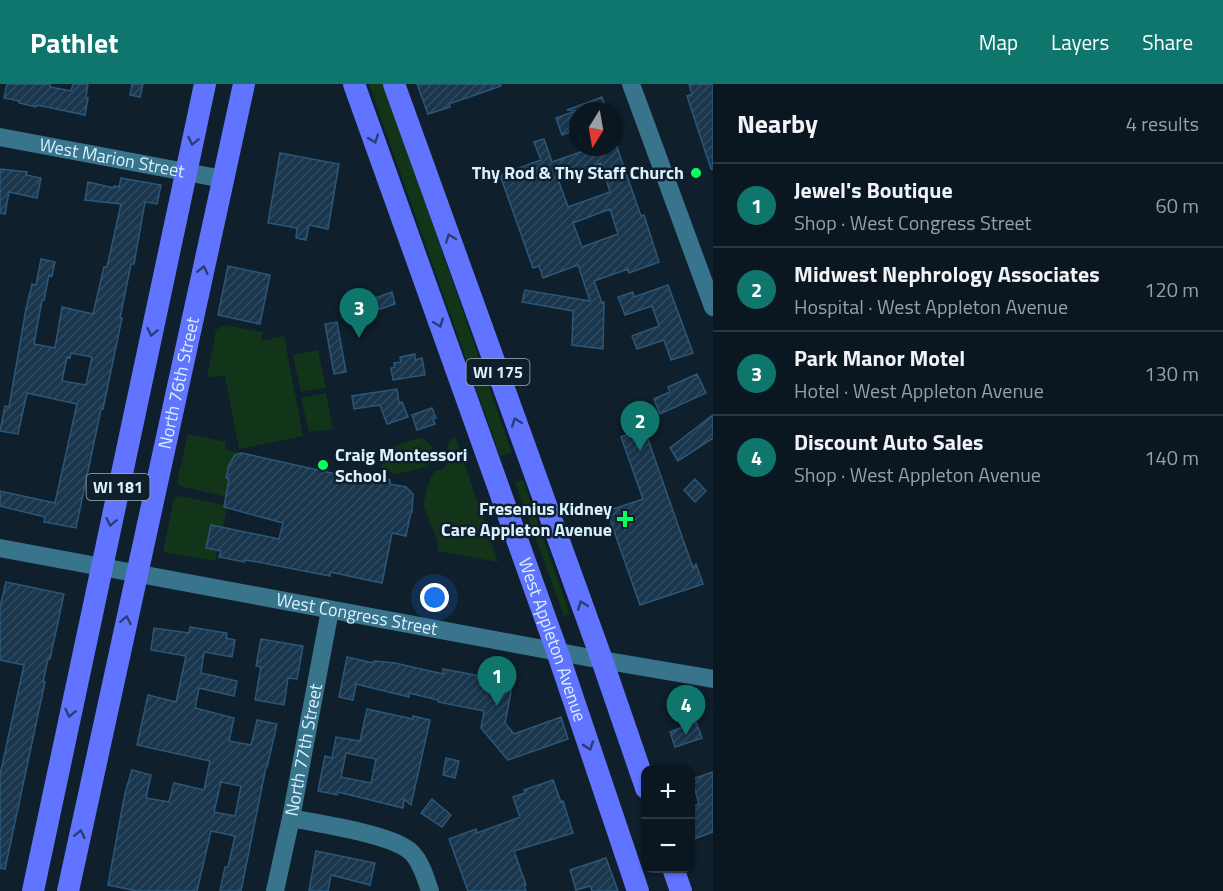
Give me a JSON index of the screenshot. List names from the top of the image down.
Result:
{
  "streets": {
    "main road": [
      "WI 175",
      "North 76th Street",
      "WI 181",
      "West Appleton Avenue"
    ],
    "street": ["West Marion Street", "West Congress Street", "North 77th Street"]
  },
  "crossings": [
    ["West Marion Street", "North 76th Street"],
    ["WI 175", "West Congress Street"],
    ["North 76th Street", "West Congress Street"],
    ["West Congress Street", "West Appleton Avenue"],
    ["West Congress Street", "North 77th Street"]
  ],
  "places": {
    "other": ["Thy Rod & Thy Staff Church", "Craig Montessori School"],
    "health": ["Fresenius Kidney Care Appleton Avenue"]
  },
  "north": "bottom",
  "page": {
    "header": "Pathlet",
    "nav": ["Map", "Layers", "Share"],
    "heading": ["Nearby", "4 results"],
    "list": [
      {
        "mark": "1",
        "name": "Jewel's Boutique",
        "note": "Shop · West Congress Street",
        "value": "60 m"
      },
      {
        "mark": "2",
        "name": "Midwest Nephrology Associates",
        "note": "Hospital · West Appleton Avenue",
        "value": "120 m"
      },
      {
        "mark": "3",
        "name": "Park Manor Motel",
        "note": "Hotel · West Appleton Avenue",
        "value": "130 m"
      },
      {
        "mark": "4",
        "name": "Discount Auto Sales",
        "note": "Shop · West Appleton Avenue",
        "value": "140 m"
      }
    ],
    "pins": [
      "3",
      "2",
      "1",
      "4"
    ],
    "map_buttons": ["+", "−"]
  }
}
